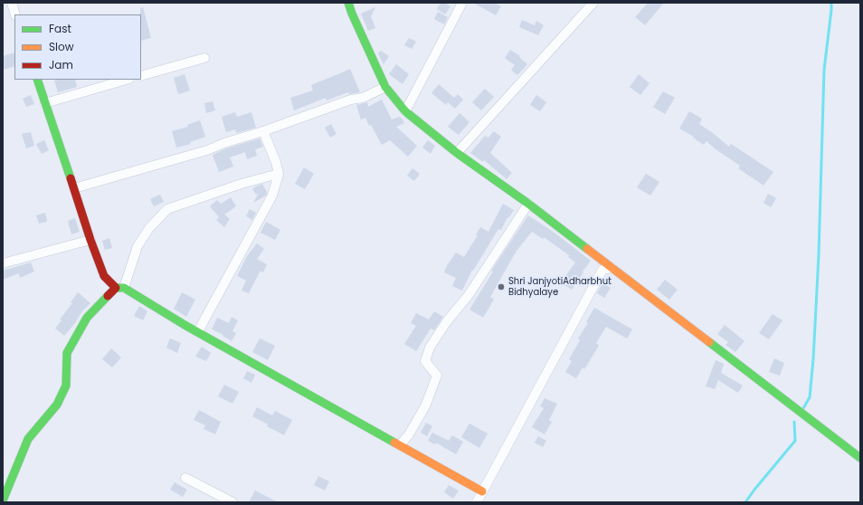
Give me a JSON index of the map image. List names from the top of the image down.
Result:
{
  "places": ["Shri JanjyotiAdharbhut Bidhyalaye"],
  "legend": ["Fast", "Slow", "Jam"]
}
